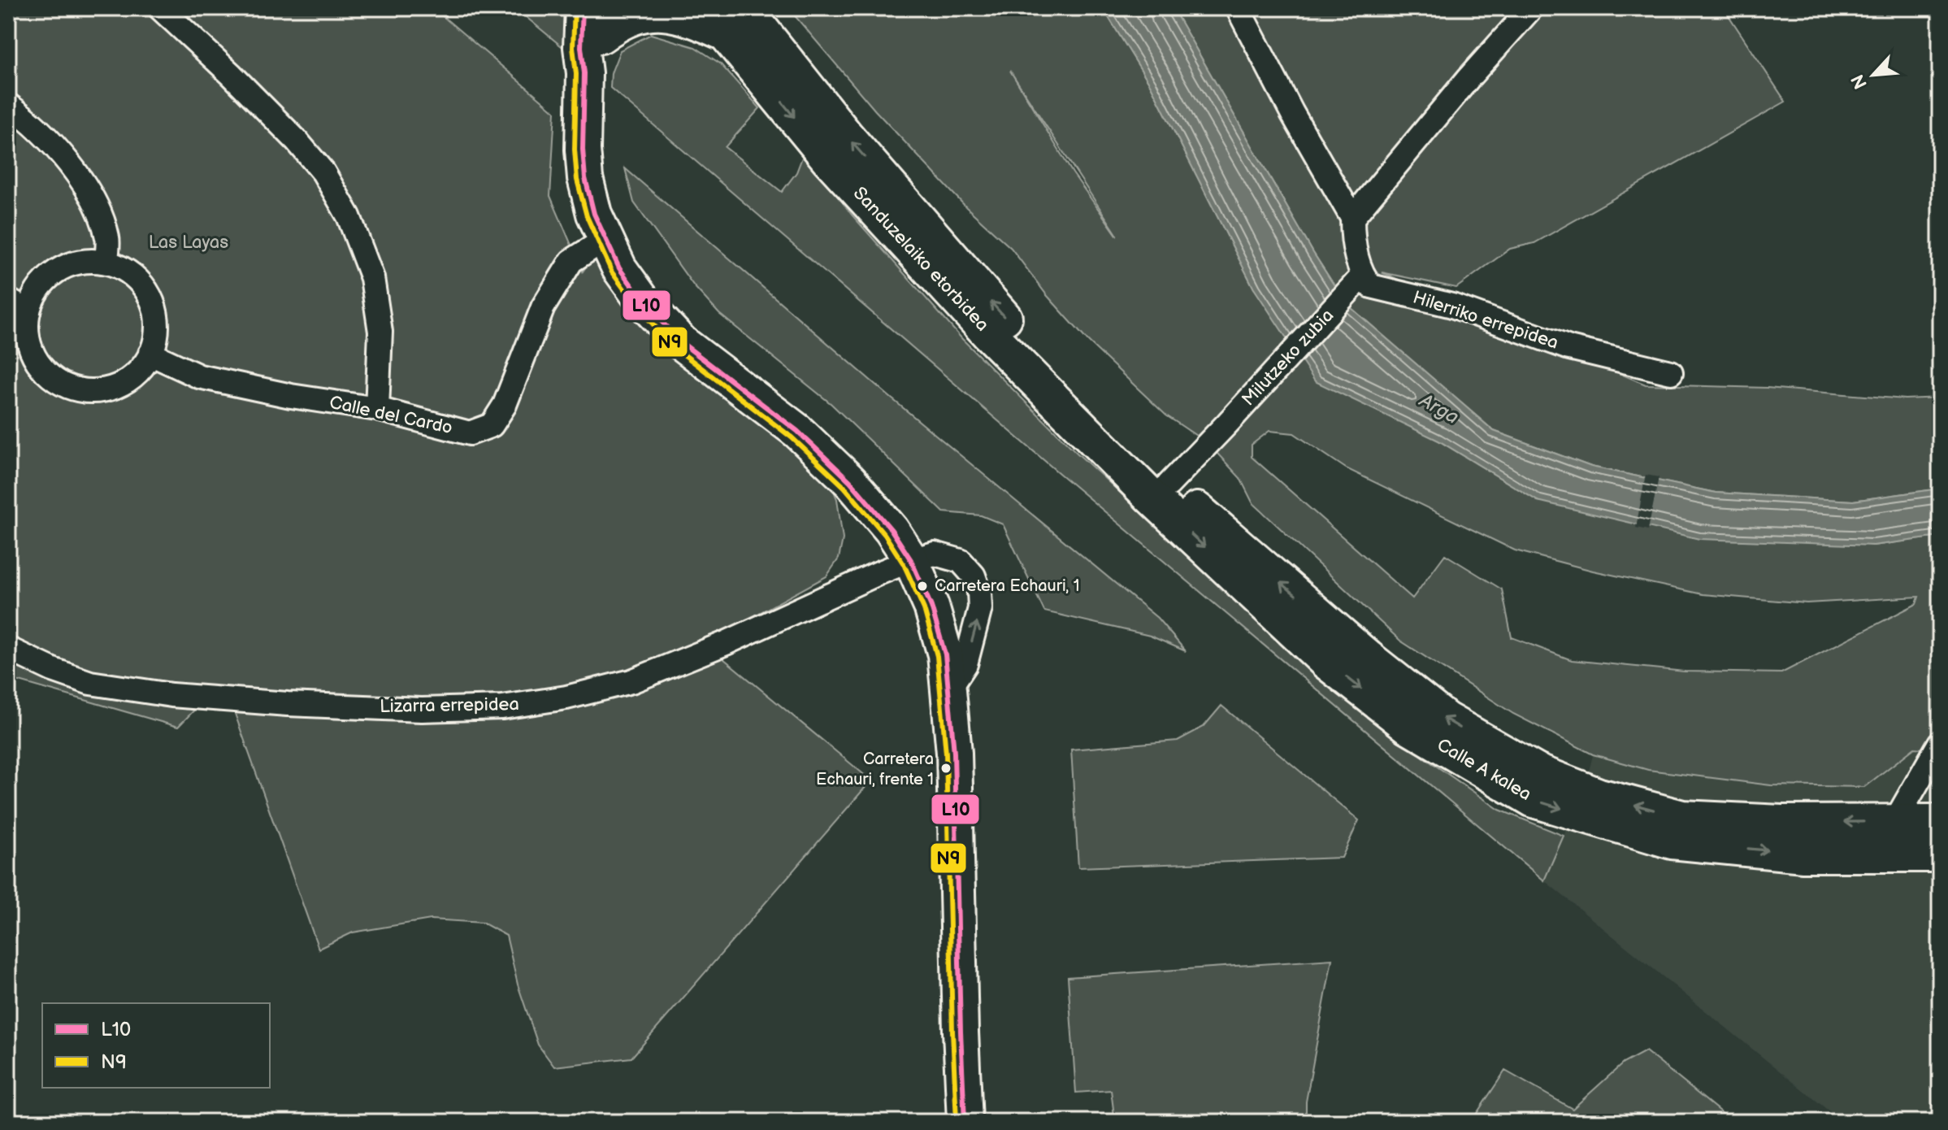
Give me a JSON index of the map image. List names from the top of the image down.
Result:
{
  "streets": {
    "main road": ["Sanduzelaiko etorbidea", "Calle A kalea"],
    "street": [
      "Hilerriko errepidea",
      "Milutzeko zubia",
      "Calle del Cardo",
      "Lizarra errepidea"
    ]
  },
  "crossings": [
    ["Sanduzelaiko etorbidea", "Milutzeko zubia"],
    ["Sanduzelaiko etorbidea", "Calle A kalea"],
    ["Hilerriko errepidea", "Milutzeko zubia"],
    ["Milutzeko zubia", "Calle A kalea"]
  ],
  "water": ["Arga"],
  "parks": ["Las Layas"],
  "places": ["Carretera Echauri, 1", "Carretera Echauri, frente 1"],
  "lines": ["transit line L10", "transit line N9"],
  "legend": ["L10", "N9"],
  "north": "bottom left"
}
